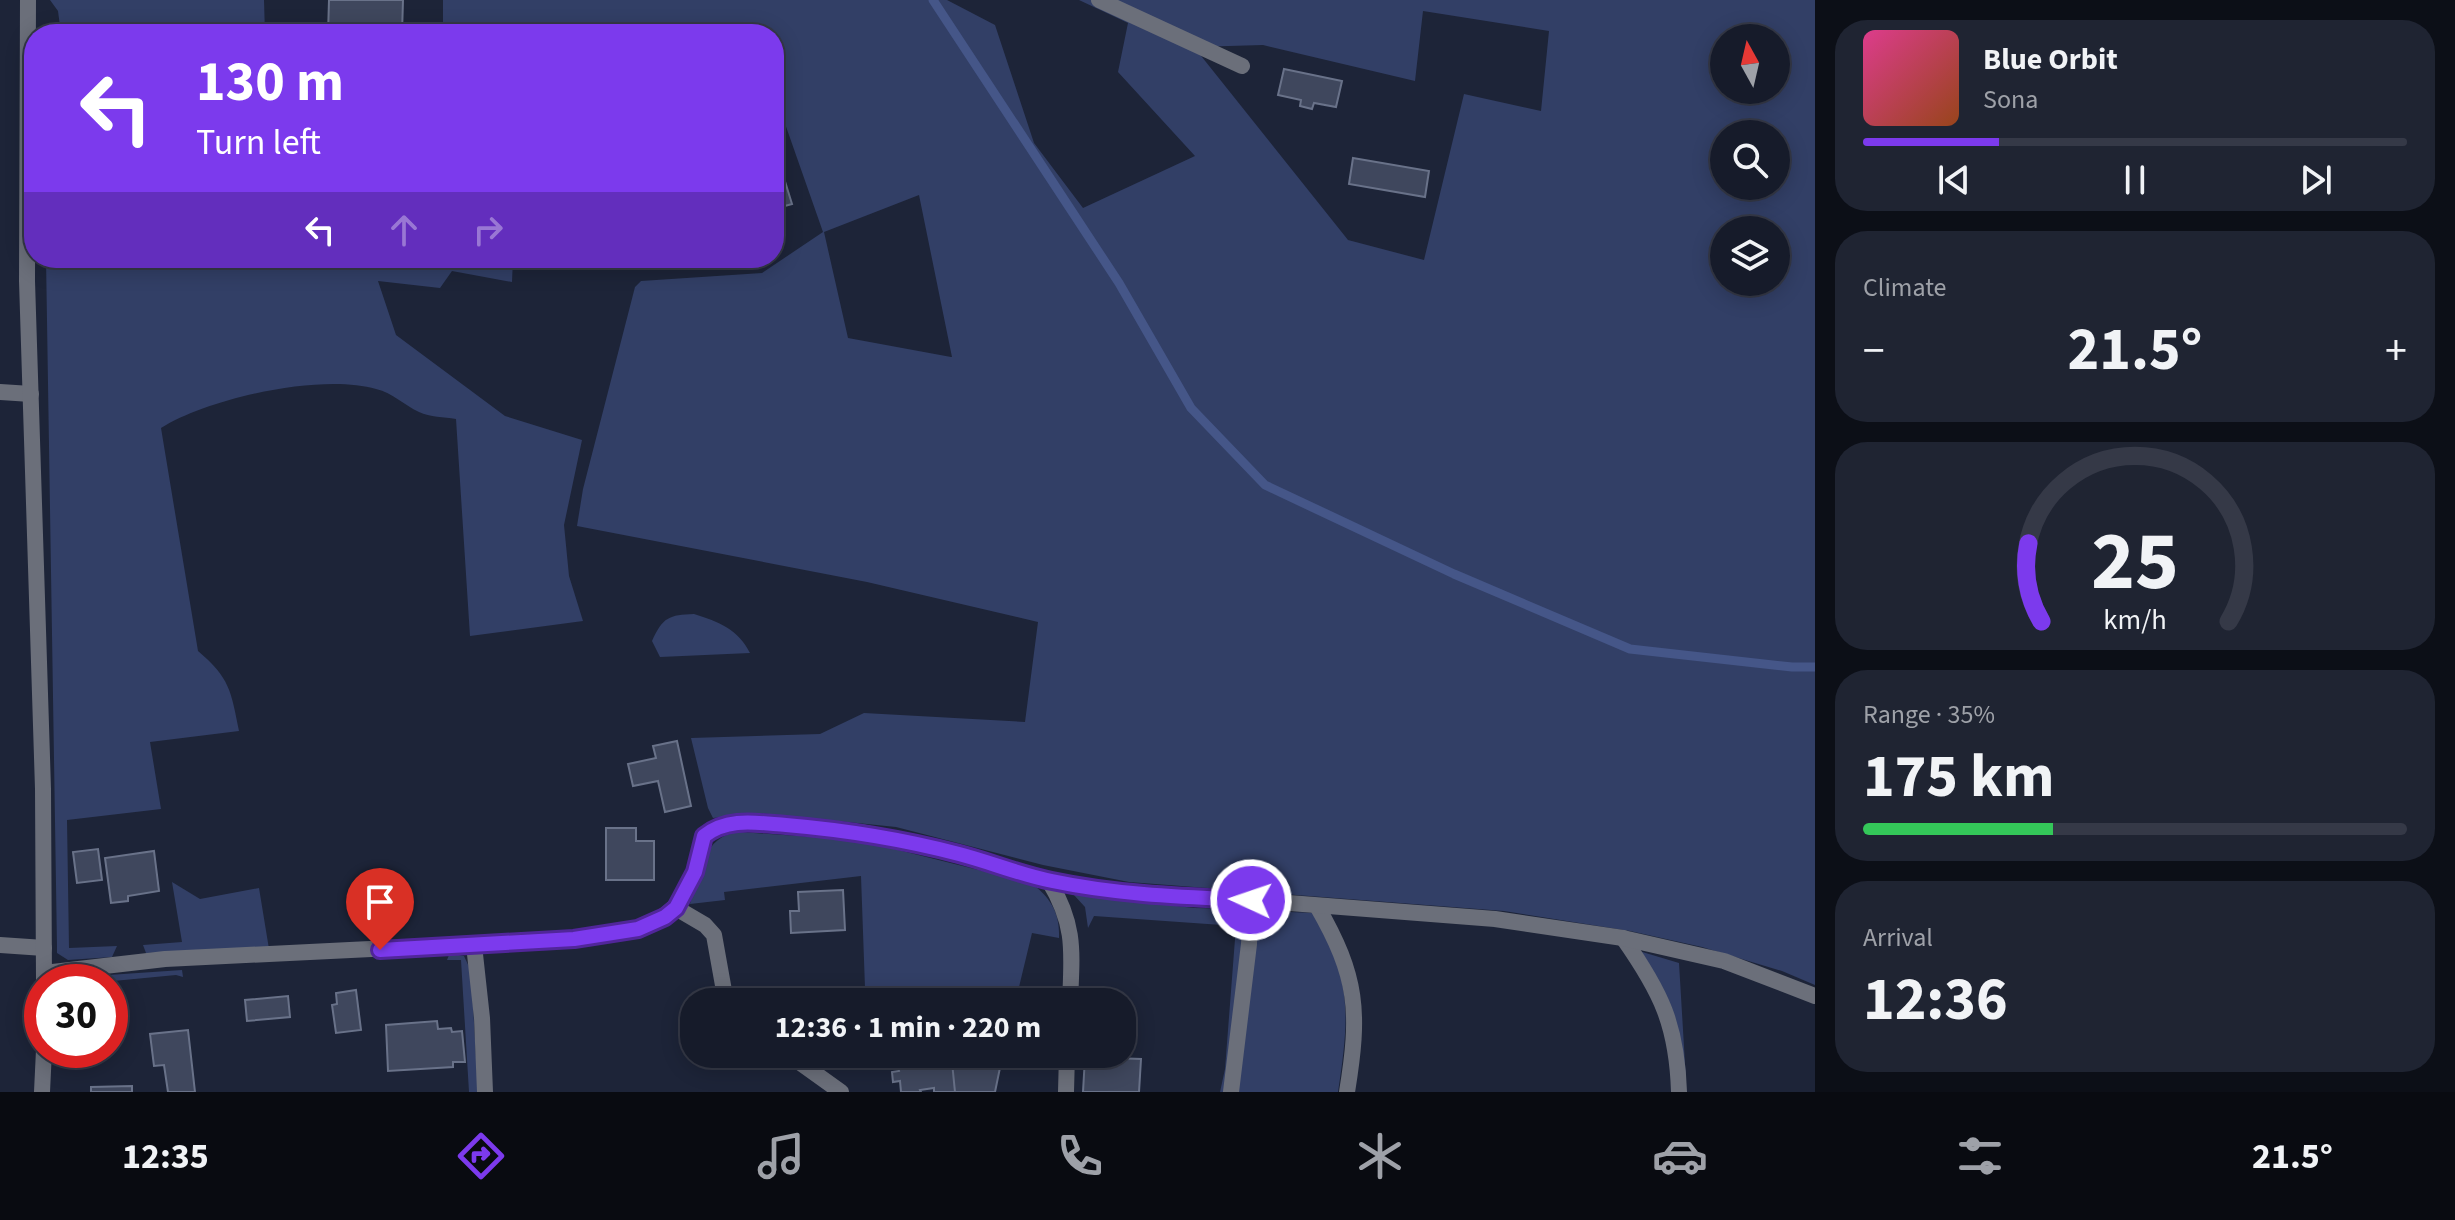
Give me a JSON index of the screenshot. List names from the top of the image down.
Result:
{
  "north": "top",
  "page": {
    "turn": ["130 m", "Turn left"],
    "song": ["Blue Orbit", "Sona"],
    "tile": [
      "Climate",
      ["Range · 35%", "175 km"],
      ["Arrival", "12:36"]
    ],
    "heat": ["−", "21.5°", "+"],
    "limit": "30",
    "trip": "12:36 · 1 min · 220 m",
    "tabs": ["12:35", "21.5°"],
    "gauge": ["25", "km/h"]
  }
}
